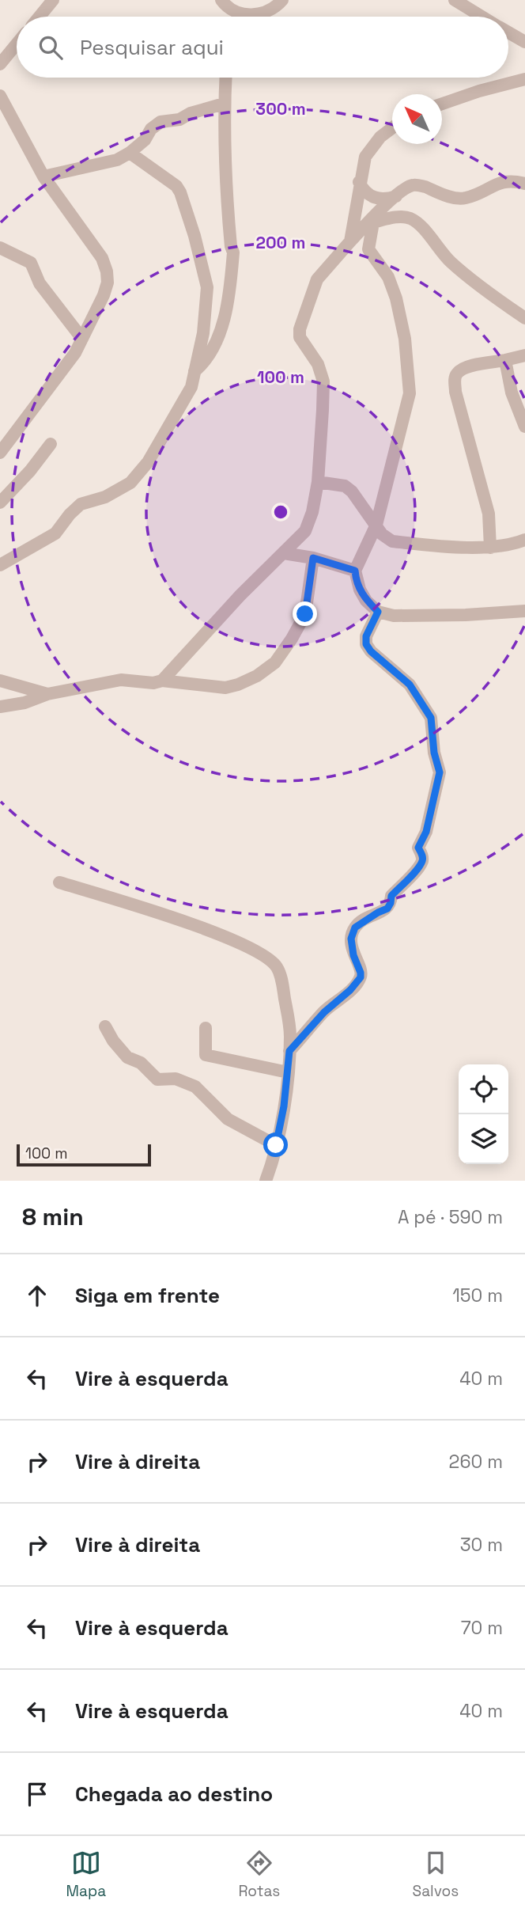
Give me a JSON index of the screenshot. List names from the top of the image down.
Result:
{
  "scale_bar": "100 m",
  "north": "top left",
  "page": {
    "search": "Pesquisar aqui",
    "scale": "100 m",
    "heading": ["8 min", "A pé · 590 m"],
    "list": [
      ["Siga em frente", "150 m"],
      ["Vire à esquerda", "40 m"],
      ["Vire à direita", "260 m"],
      ["Vire à direita", "30 m"],
      ["Vire à esquerda", "70 m"],
      ["Vire à esquerda", "40 m"],
      "Chegada ao destino"
    ],
    "nav": ["Mapa", "Rotas", "Salvos"]
  },
  "rings": ["300 m", "200 m", "100 m"]
}
